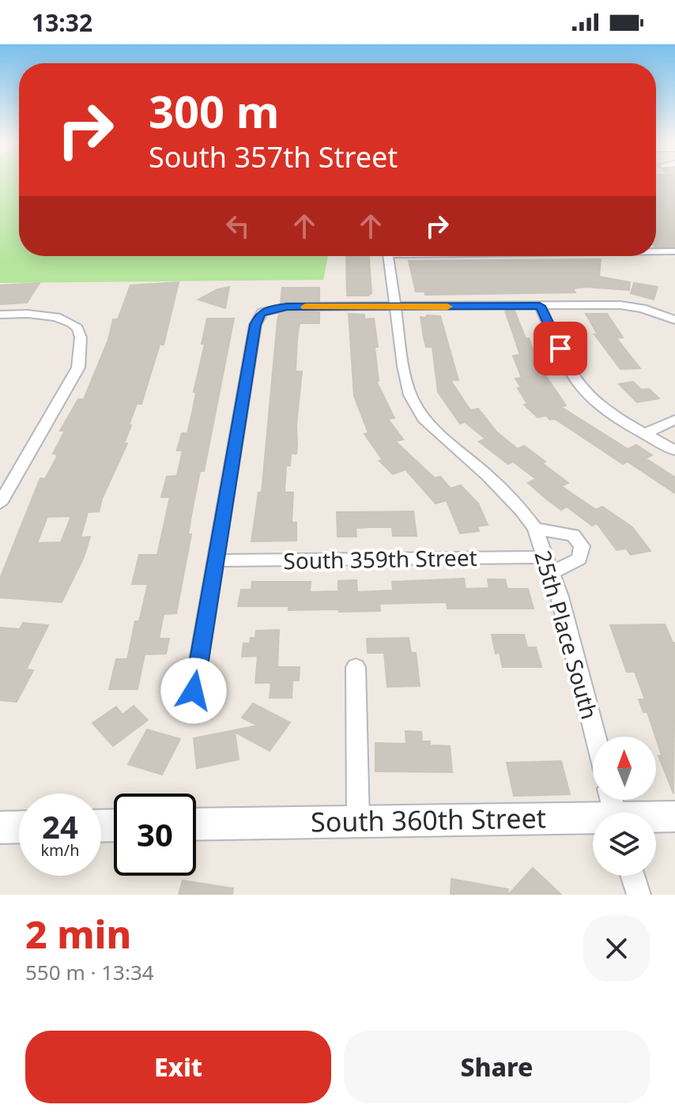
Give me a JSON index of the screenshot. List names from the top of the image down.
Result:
{
  "streets": {
    "street": ["South 359th Street", "25th Place South", "South 360th Street"]
  },
  "crossings": [
    ["South 359th Street", "25th Place South"]
  ],
  "north": "top",
  "page": {
    "status": "13:32",
    "turn": ["300 m", "South 357th Street"],
    "speed": "24 km/h",
    "limit": "30",
    "heading": ["2 min", "550 m · 13:34"],
    "buttons": ["Exit", "Share"]
  }
}
